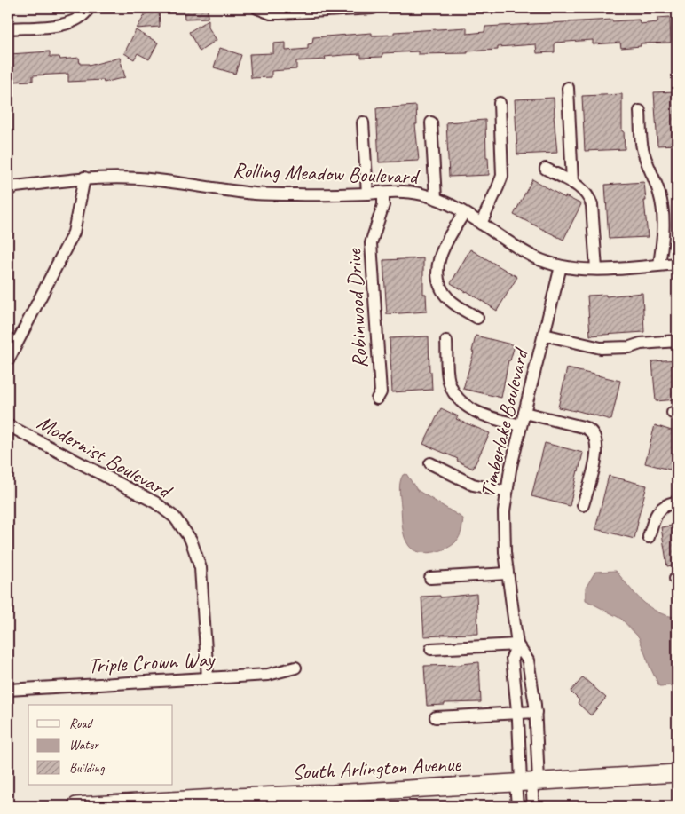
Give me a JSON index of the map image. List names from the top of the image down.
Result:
{
  "streets": {
    "main road": ["South Arlington Avenue"],
    "street": [
      "Rolling Meadow Boulevard",
      "Robinwood Drive",
      "Timberlake Boulevard",
      "Modernist Boulevard",
      "Triple Crown Way"
    ]
  },
  "crossings": [
    ["Rolling Meadow Boulevard", "Robinwood Drive"],
    ["Rolling Meadow Boulevard", "Timberlake Boulevard"],
    ["Modernist Boulevard", "Triple Crown Way"]
  ],
  "legend": ["Road", "Water", "Building"]
}
